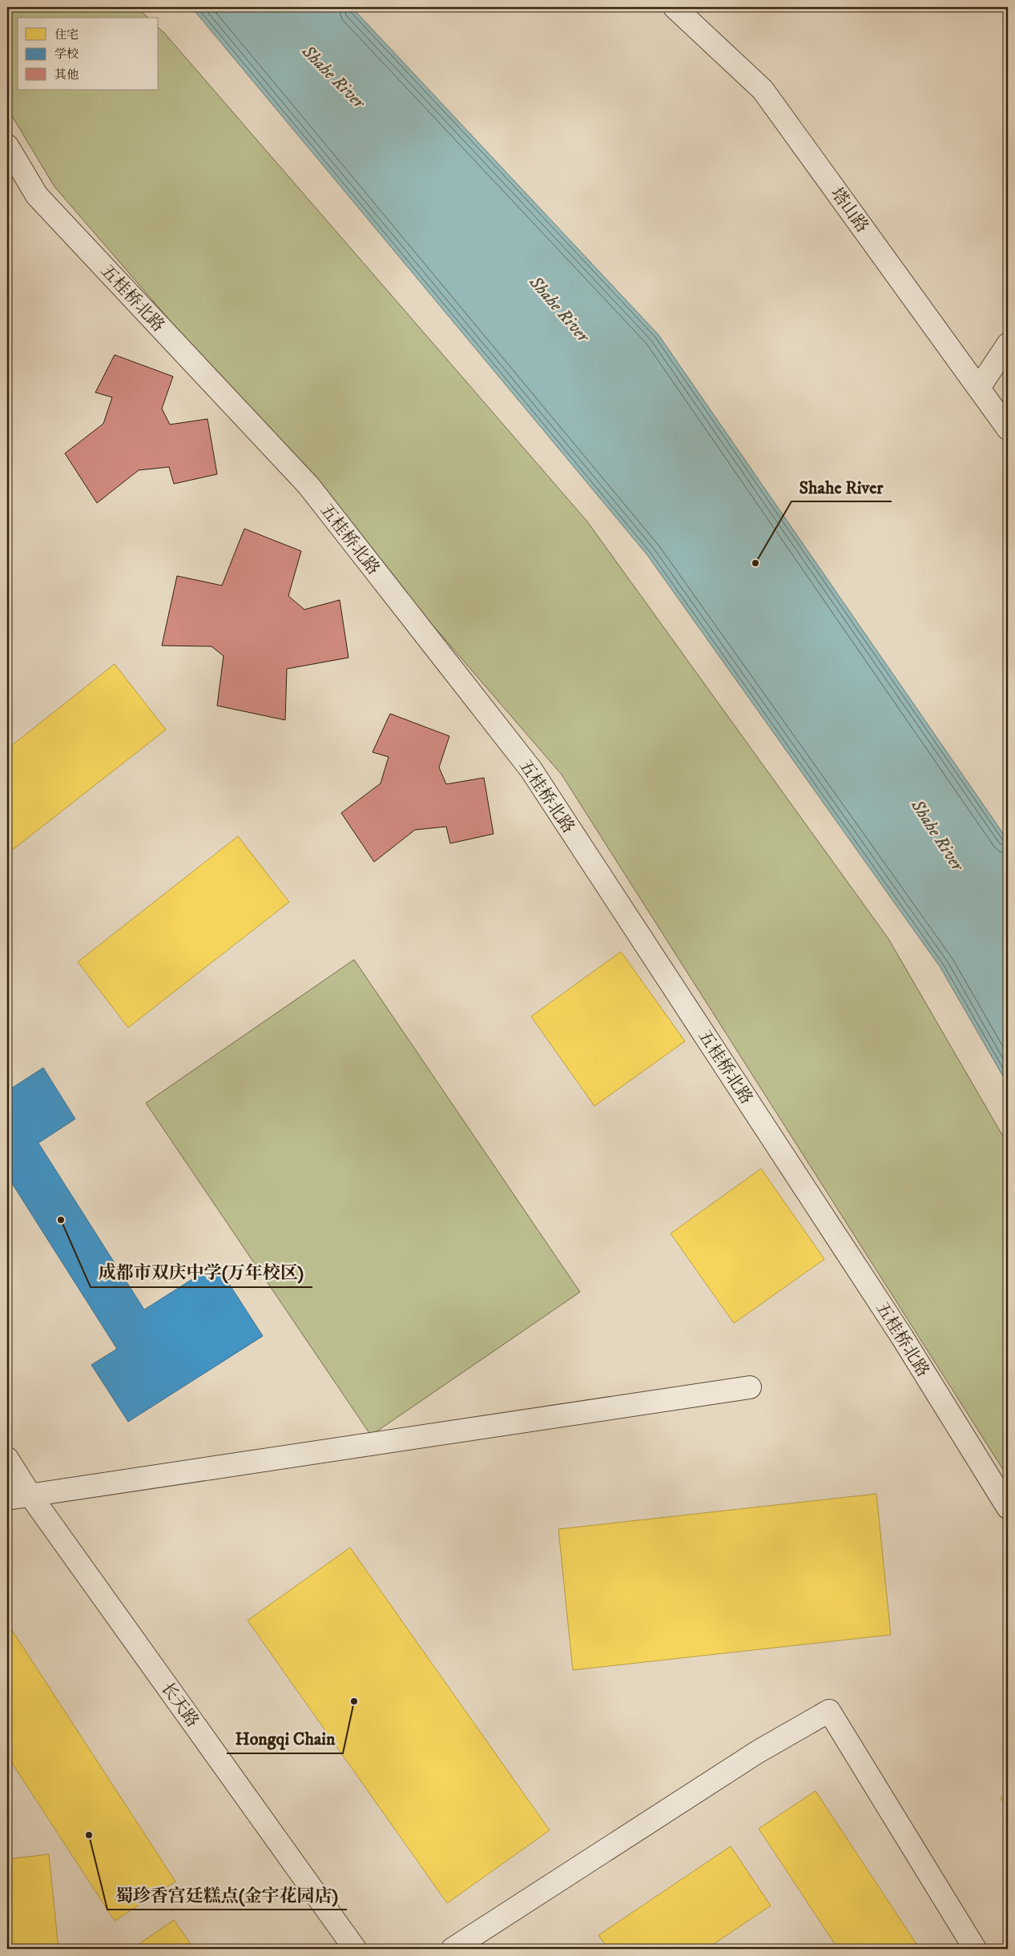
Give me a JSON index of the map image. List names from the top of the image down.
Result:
{
  "streets": {
    "street": ["塔山路", "五桂桥北路", "长天路"]
  },
  "water": ["Shahe River"],
  "places": [
    "Shahe River",
    "成都市双庆中学(万年校区)",
    "Hongqi Chain",
    "蜀珍香宫廷糕点(金宇花园店)"
  ],
  "legend": ["住宅", "学校", "其他"]
}
